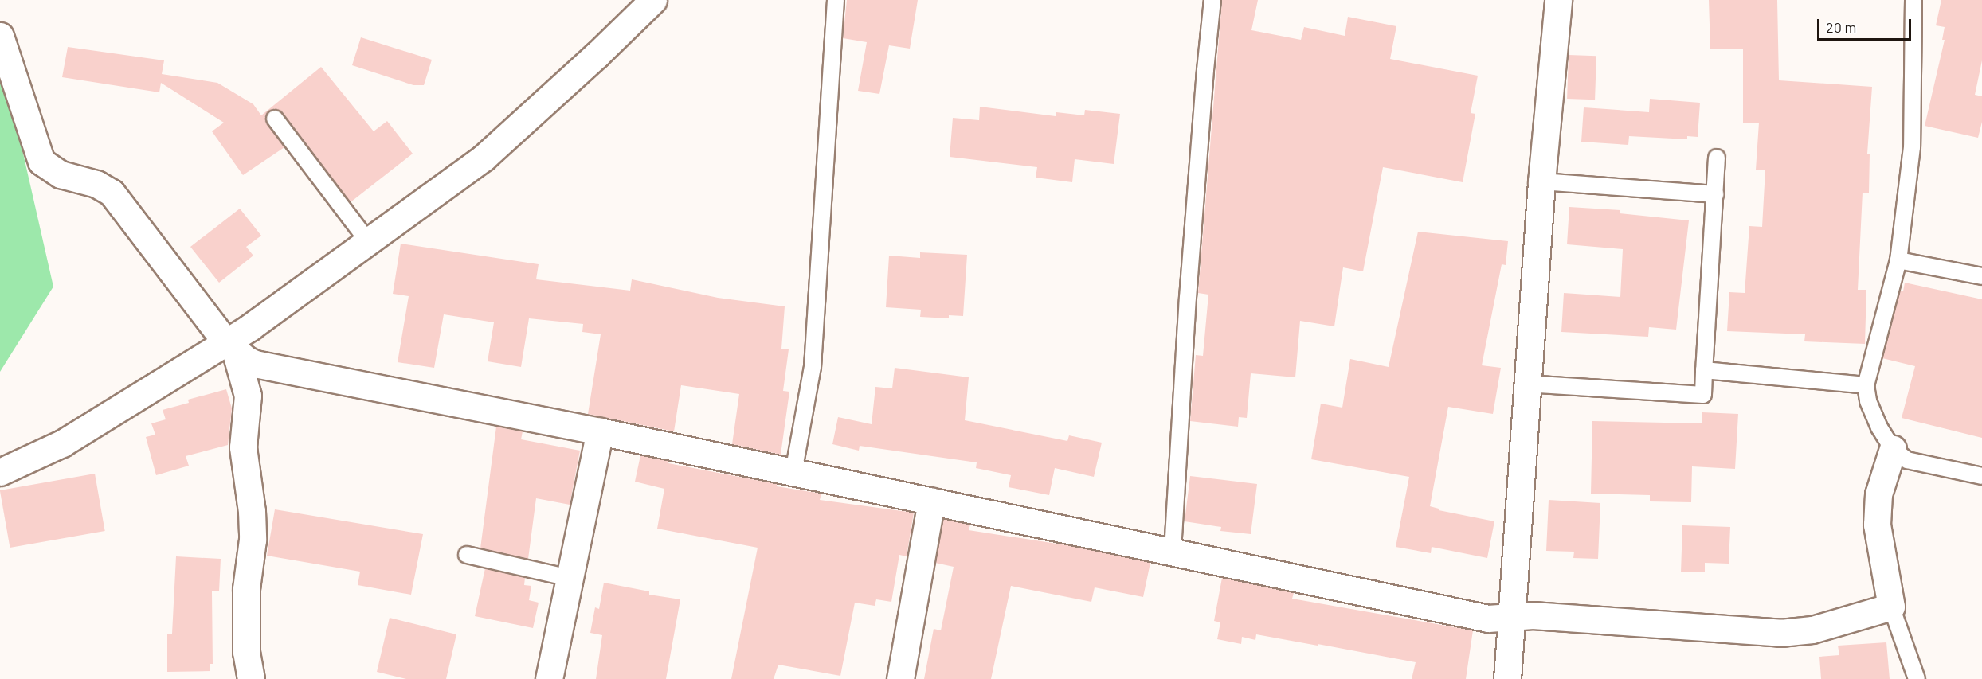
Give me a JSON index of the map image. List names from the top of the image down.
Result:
{
  "scale_bar": "20 m"
}
